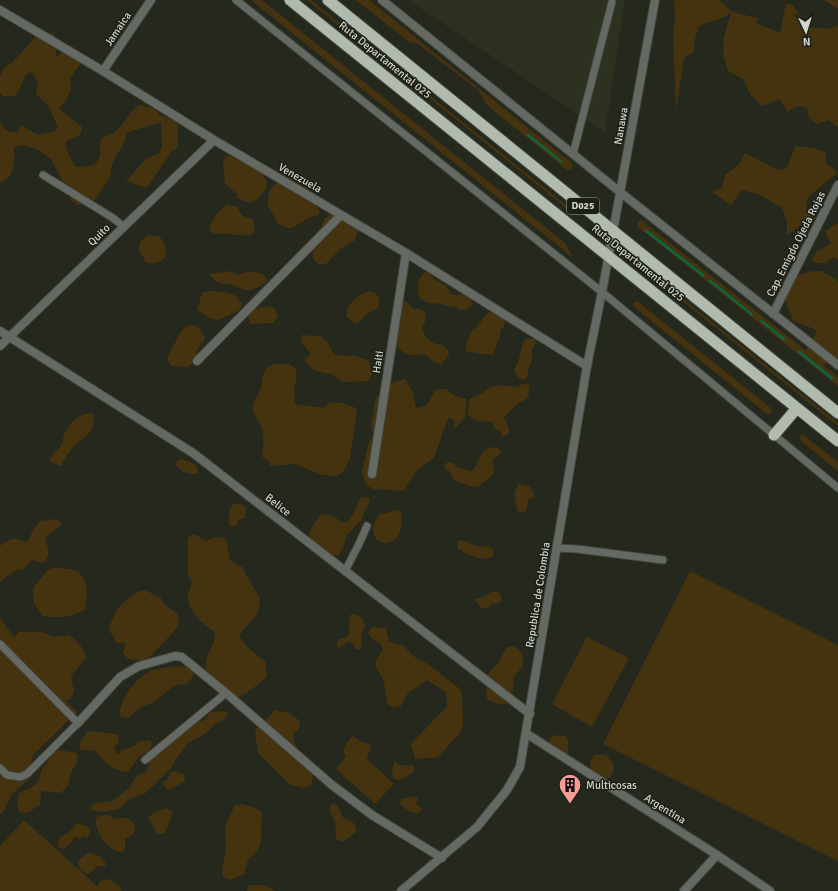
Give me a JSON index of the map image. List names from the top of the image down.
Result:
{
  "streets": {
    "highway": ["Ruta Departamental 025", "D025"],
    "street": [
      "Jamaica",
      "Nanawa",
      "Venezuela",
      "Quito",
      "Cap. Emigdo Ojeda Rojas",
      "Haiti",
      "Belice",
      "Republica de Colombia",
      "Argentina"
    ]
  },
  "crossings": [
    ["Jamaica", "Venezuela"],
    ["Ruta Departamental 025", "Nanawa"],
    ["Ruta Departamental 025", "Republica de Colombia"],
    ["Nanawa", "Republica de Colombia"],
    ["Venezuela", "Quito"],
    ["Venezuela", "Haiti"],
    ["Venezuela", "Republica de Colombia"],
    ["Quito", "Belice"],
    ["Belice", "Republica de Colombia"],
    ["Republica de Colombia", "Argentina"]
  ],
  "places": {
    "building": ["Multicosas"]
  },
  "north": "bottom"
}
